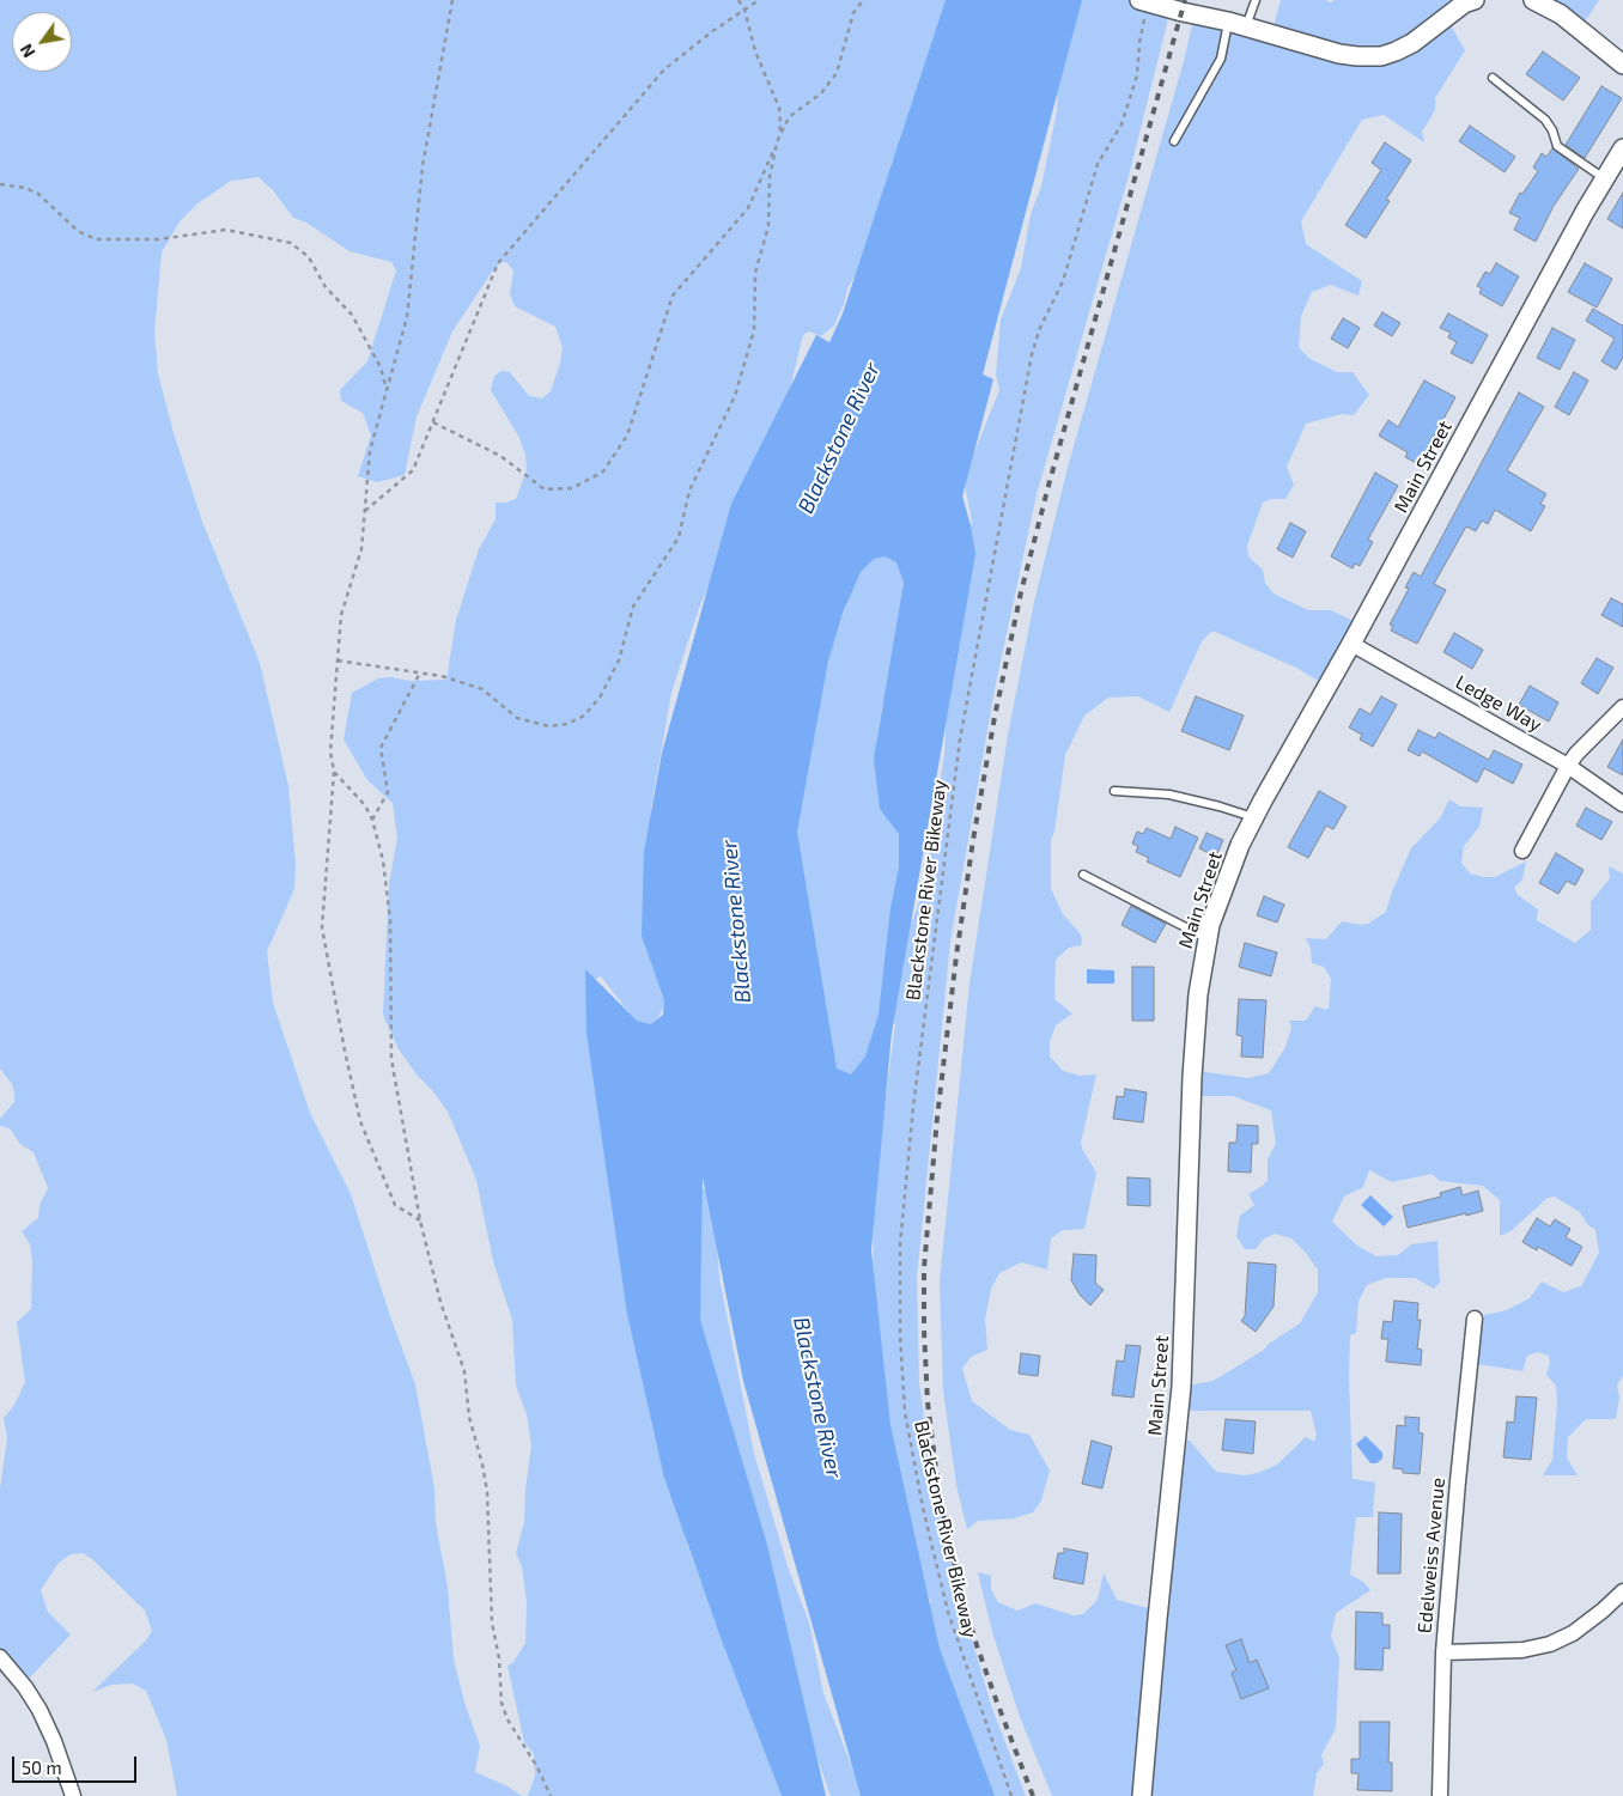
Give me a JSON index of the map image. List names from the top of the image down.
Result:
{
  "streets": {
    "street": ["Main Street", "Ledge Way", "Edelweiss Avenue"],
    "path": ["Blackstone River Bikeway"]
  },
  "crossings": [
    ["Main Street", "Ledge Way"]
  ],
  "water": ["Blackstone River"],
  "scale_bar": "50 m",
  "north": "bottom left"
}
